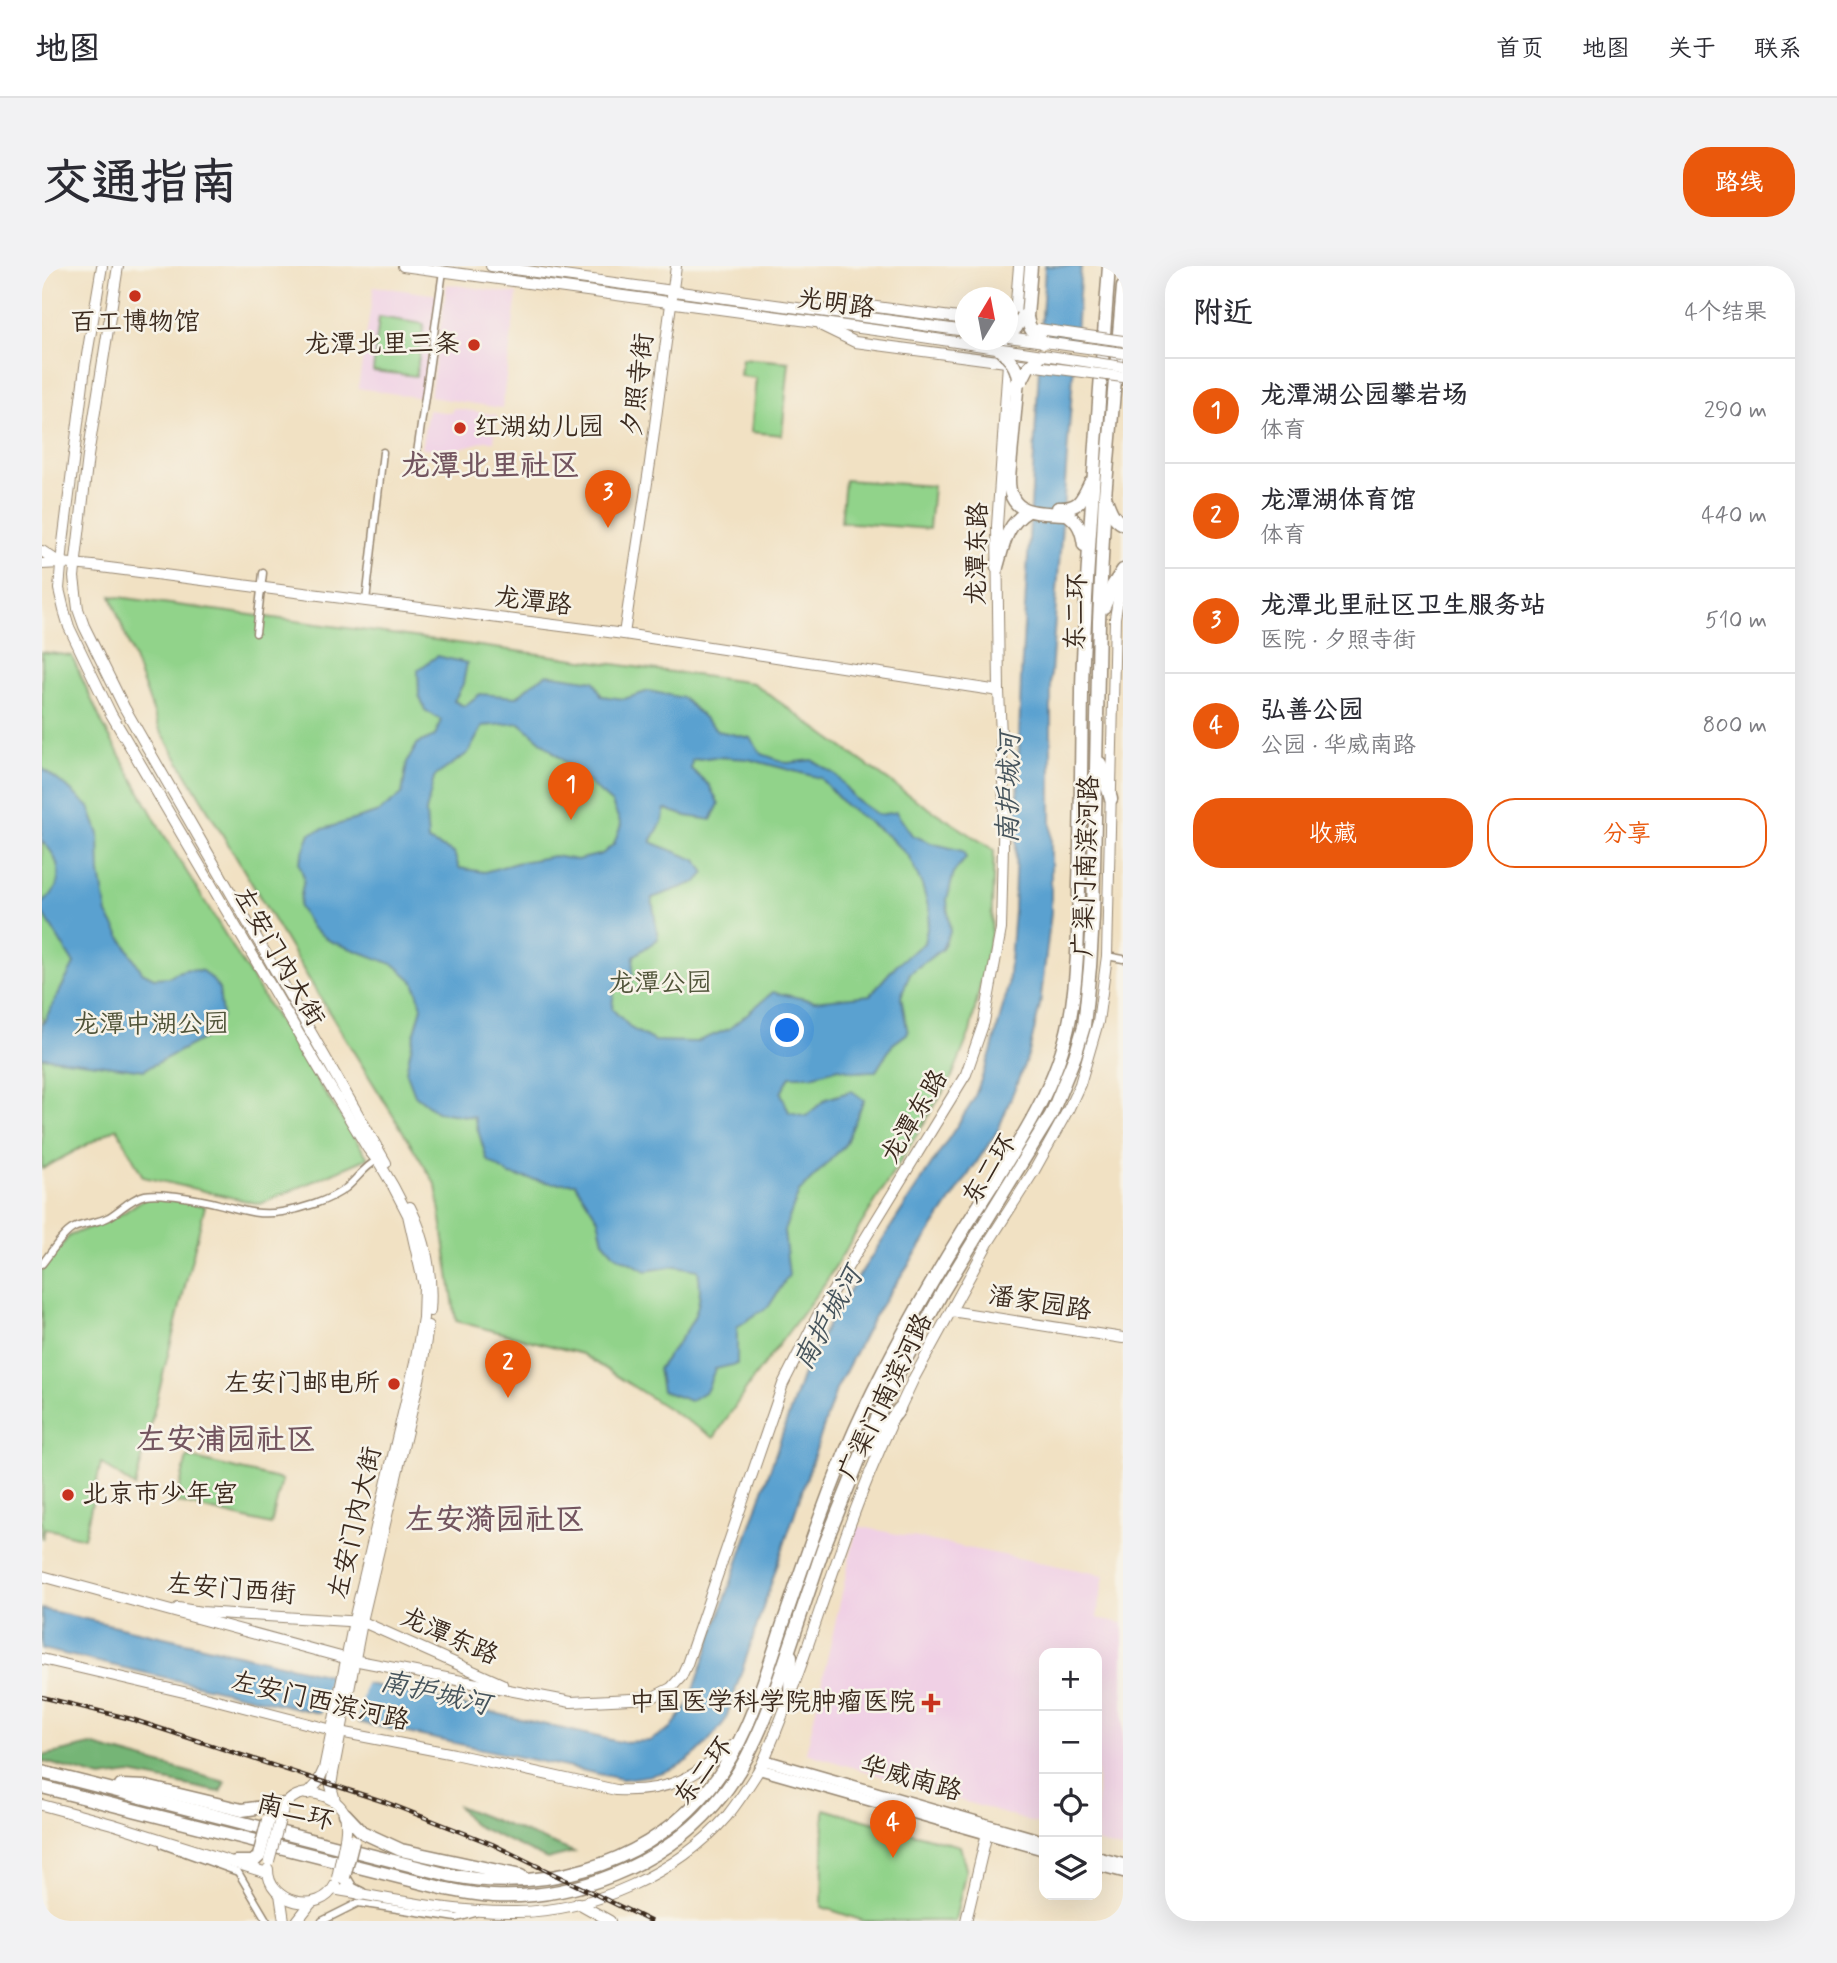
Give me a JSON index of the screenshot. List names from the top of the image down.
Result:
{
  "streets": {
    "highway": ["东二环", "南二环"],
    "main road": ["华威南路"],
    "street": [
      "光明路",
      "夕照寺街",
      "龙潭东路",
      "龙潭路",
      "广渠门南滨河路",
      "左安门内大街",
      "潘家园路",
      "左安门西街",
      "左安门西滨河路"
    ]
  },
  "crossings": [
    ["光明路", "夕照寺街"],
    ["夕照寺街", "龙潭路"],
    ["龙潭东路", "龙潭路"],
    ["龙潭东路", "左安门内大街"],
    ["龙潭东路", "左安门西街"],
    ["龙潭路", "左安门内大街"],
    ["东二环", "左安门西滨河路"],
    ["东二环", "南二环"],
    ["广渠门南滨河路", "潘家园路"],
    ["广渠门南滨河路", "华威南路"],
    ["左安门内大街", "左安门西街"],
    ["左安门内大街", "左安门西滨河路"]
  ],
  "districts": ["龙潭北里社区", "左安浦园社区", "左安漪园社区"],
  "water": ["南护城河"],
  "parks": ["龙潭公园", "龙潭中湖公园"],
  "places": {
    "other": [
      "百工博物馆",
      "龙潭北里三条",
      "红湖幼儿园",
      "左安门邮电所",
      "北京市少年宫"
    ],
    "health": ["中国医学科学院肿瘤医院"]
  },
  "north": "top",
  "page": {
    "header": "地图",
    "nav": [
      "首页",
      "地图",
      "关于",
      "联系"
    ],
    "title": "交通指南",
    "buttons": [
      "路线",
      ["收藏", "分享"]
    ],
    "heading": ["附近", "4个结果"],
    "list": [
      {
        "mark": "1",
        "name": "龙潭湖公园攀岩场",
        "note": "体育",
        "value": "290 m"
      },
      {
        "mark": "2",
        "name": "龙潭湖体育馆",
        "note": "体育",
        "value": "440 m"
      },
      {
        "mark": "3",
        "name": "龙潭北里社区卫生服务站",
        "note": "医院 · 夕照寺街",
        "value": "510 m"
      },
      {
        "mark": "4",
        "name": "弘善公园",
        "note": "公园 · 华威南路",
        "value": "800 m"
      }
    ],
    "pins": [
      "3",
      "1",
      "2",
      "4"
    ],
    "map_buttons": ["+", "−"]
  }
}
